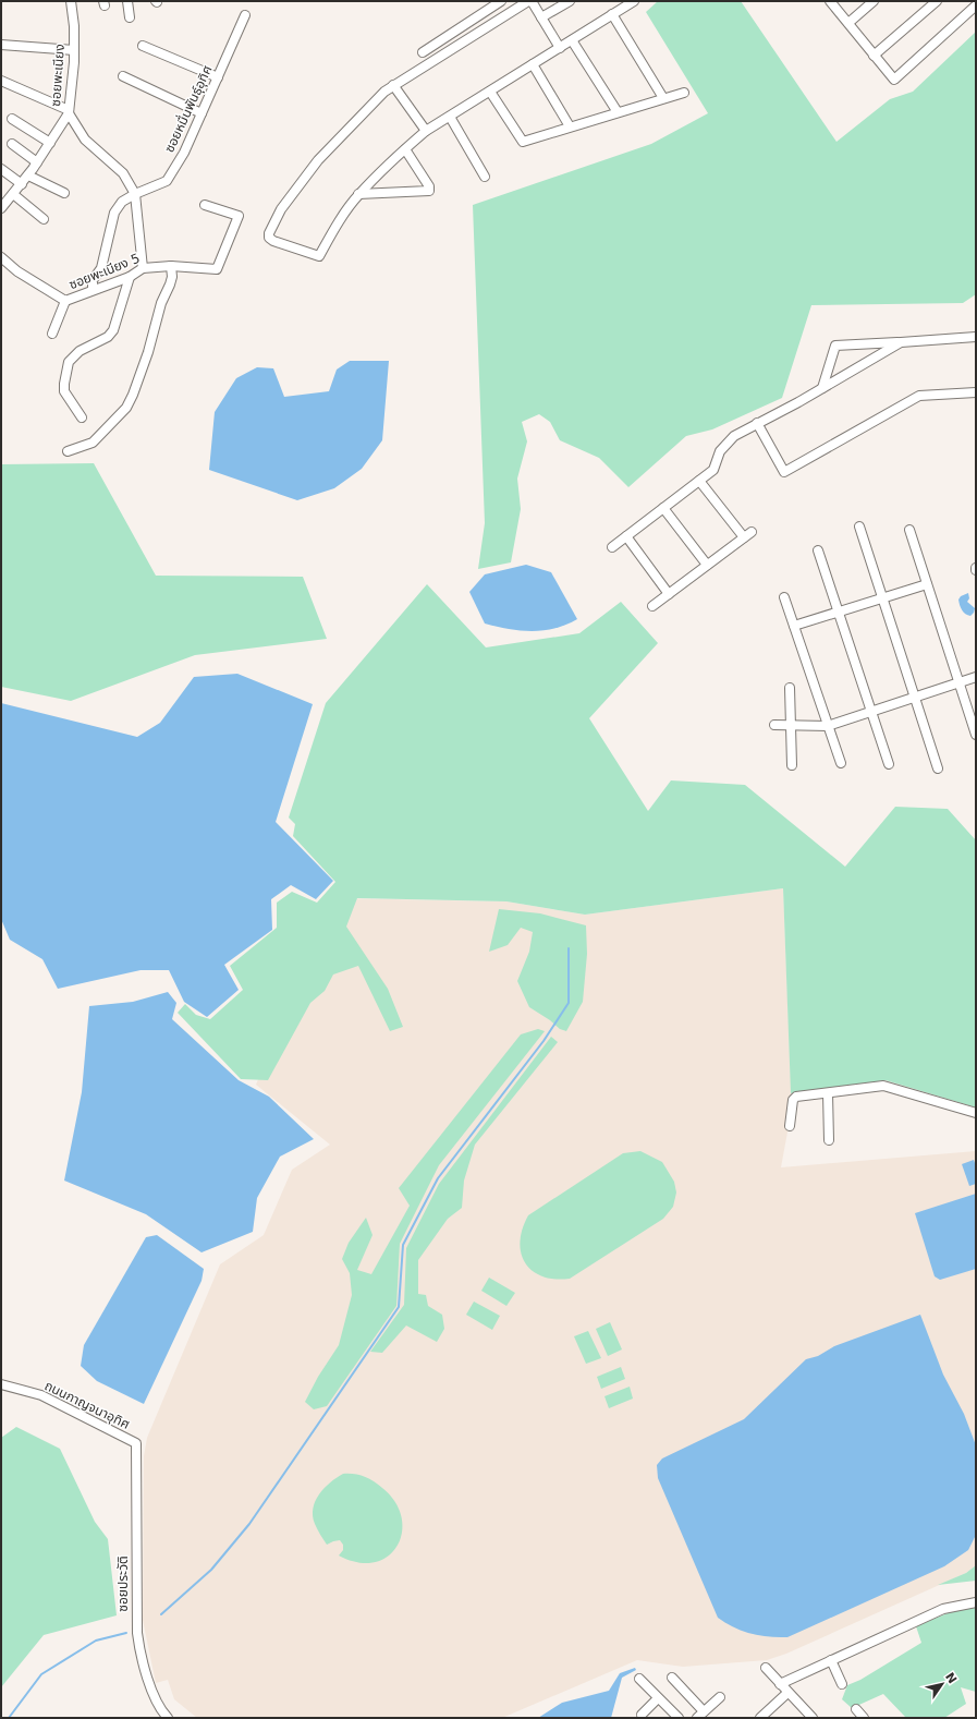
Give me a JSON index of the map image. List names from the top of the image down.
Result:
{
  "streets": {
    "street": [
      "ซอยพะเนียง",
      "ซอยหมื่นพันธุ์อุทิศ",
      "ซอยพะเนียง 5",
      "ถนนกาญจนาอุทิศ",
      "ซอยประวัติ"
    ]
  },
  "crossings": [
    ["ซอยหมื่นพันธุ์อุทิศ", "ซอยพะเนียง 5"],
    ["ถนนกาญจนาอุทิศ", "ซอยประวัติ"]
  ],
  "north": "top right"
}
